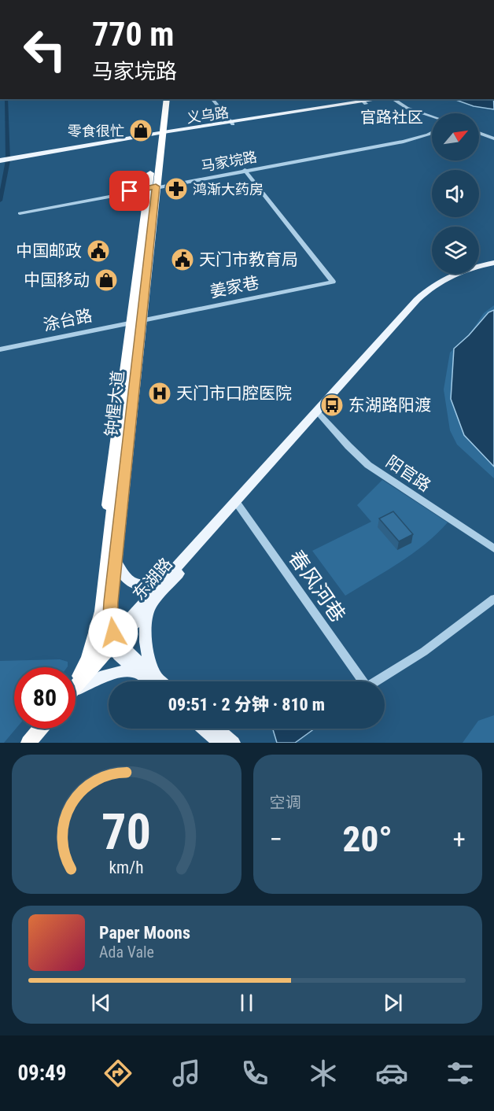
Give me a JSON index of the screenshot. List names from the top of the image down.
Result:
{
  "streets": {
    "highway": ["钟惺大道"],
    "main road": ["义乌路", "东湖路"],
    "street": [
      "马家垸路",
      "姜家巷",
      "涂台路",
      "阳官路",
      "春风河巷"
    ]
  },
  "crossings": [
    ["义乌路", "钟惺大道"],
    ["马家垸路", "姜家巷"],
    ["马家垸路", "钟惺大道"],
    ["姜家巷", "涂台路"],
    ["姜家巷", "钟惺大道"],
    ["涂台路", "钟惺大道"],
    ["钟惺大道", "东湖路"],
    ["阳官路", "东湖路"],
    ["东湖路", "春风河巷"]
  ],
  "districts": ["官路社区"],
  "places": {
    "shop": ["零食很忙", "中国移动"],
    "pharmacy": ["鸿渐大药房"],
    "public building": ["中国邮政", "天门市教育局"],
    "hospital": ["天门市口腔医院"],
    "bus stop": ["东湖路阳渡"]
  },
  "north": "top right",
  "page": {
    "turn": ["770 m", "马家垸路"],
    "limit": "80",
    "trip": "09:51 · 2 分钟 · 810 m",
    "tile": "空调",
    "heat": ["−", "20°", "+"],
    "song": ["Paper Moons", "Ada Vale"],
    "tabs": "09:49",
    "gauge": ["70", "km/h"]
  }
}
